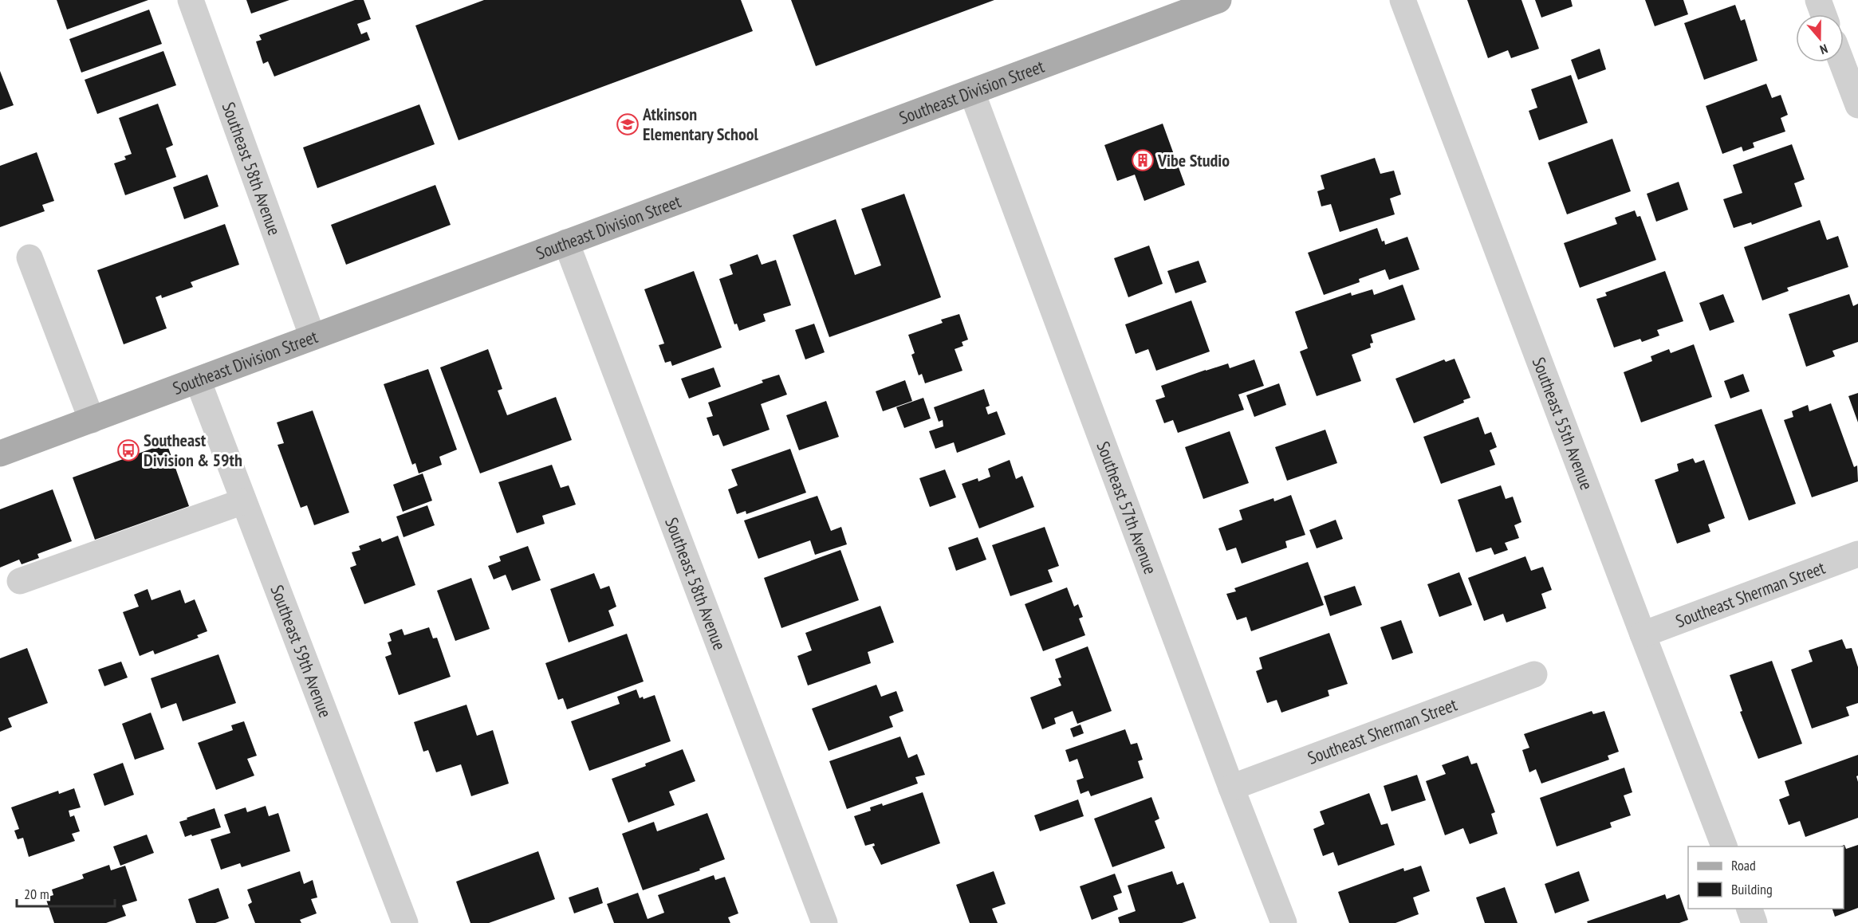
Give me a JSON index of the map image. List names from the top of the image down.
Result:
{
  "streets": {
    "main road": ["Southeast Division Street"],
    "street": [
      "Southeast 58th Avenue",
      "Southeast 55th Avenue",
      "Southeast 57th Avenue",
      "Southeast Sherman Street",
      "Southeast 59th Avenue"
    ]
  },
  "crossings": [
    ["Southeast Division Street", "Southeast 58th Avenue"],
    ["Southeast Division Street", "Southeast 57th Avenue"],
    ["Southeast Division Street", "Southeast 59th Avenue"],
    ["Southeast 55th Avenue", "Southeast Sherman Street"],
    ["Southeast 57th Avenue", "Southeast Sherman Street"]
  ],
  "places": {
    "school or university": ["Atkinson Elementary School"],
    "building": ["Vibe Studio"],
    "bus stop": ["Southeast Division & 59th"]
  },
  "legend": ["Road", "Building"],
  "scale_bar": "20 m",
  "north": "bottom"
}
